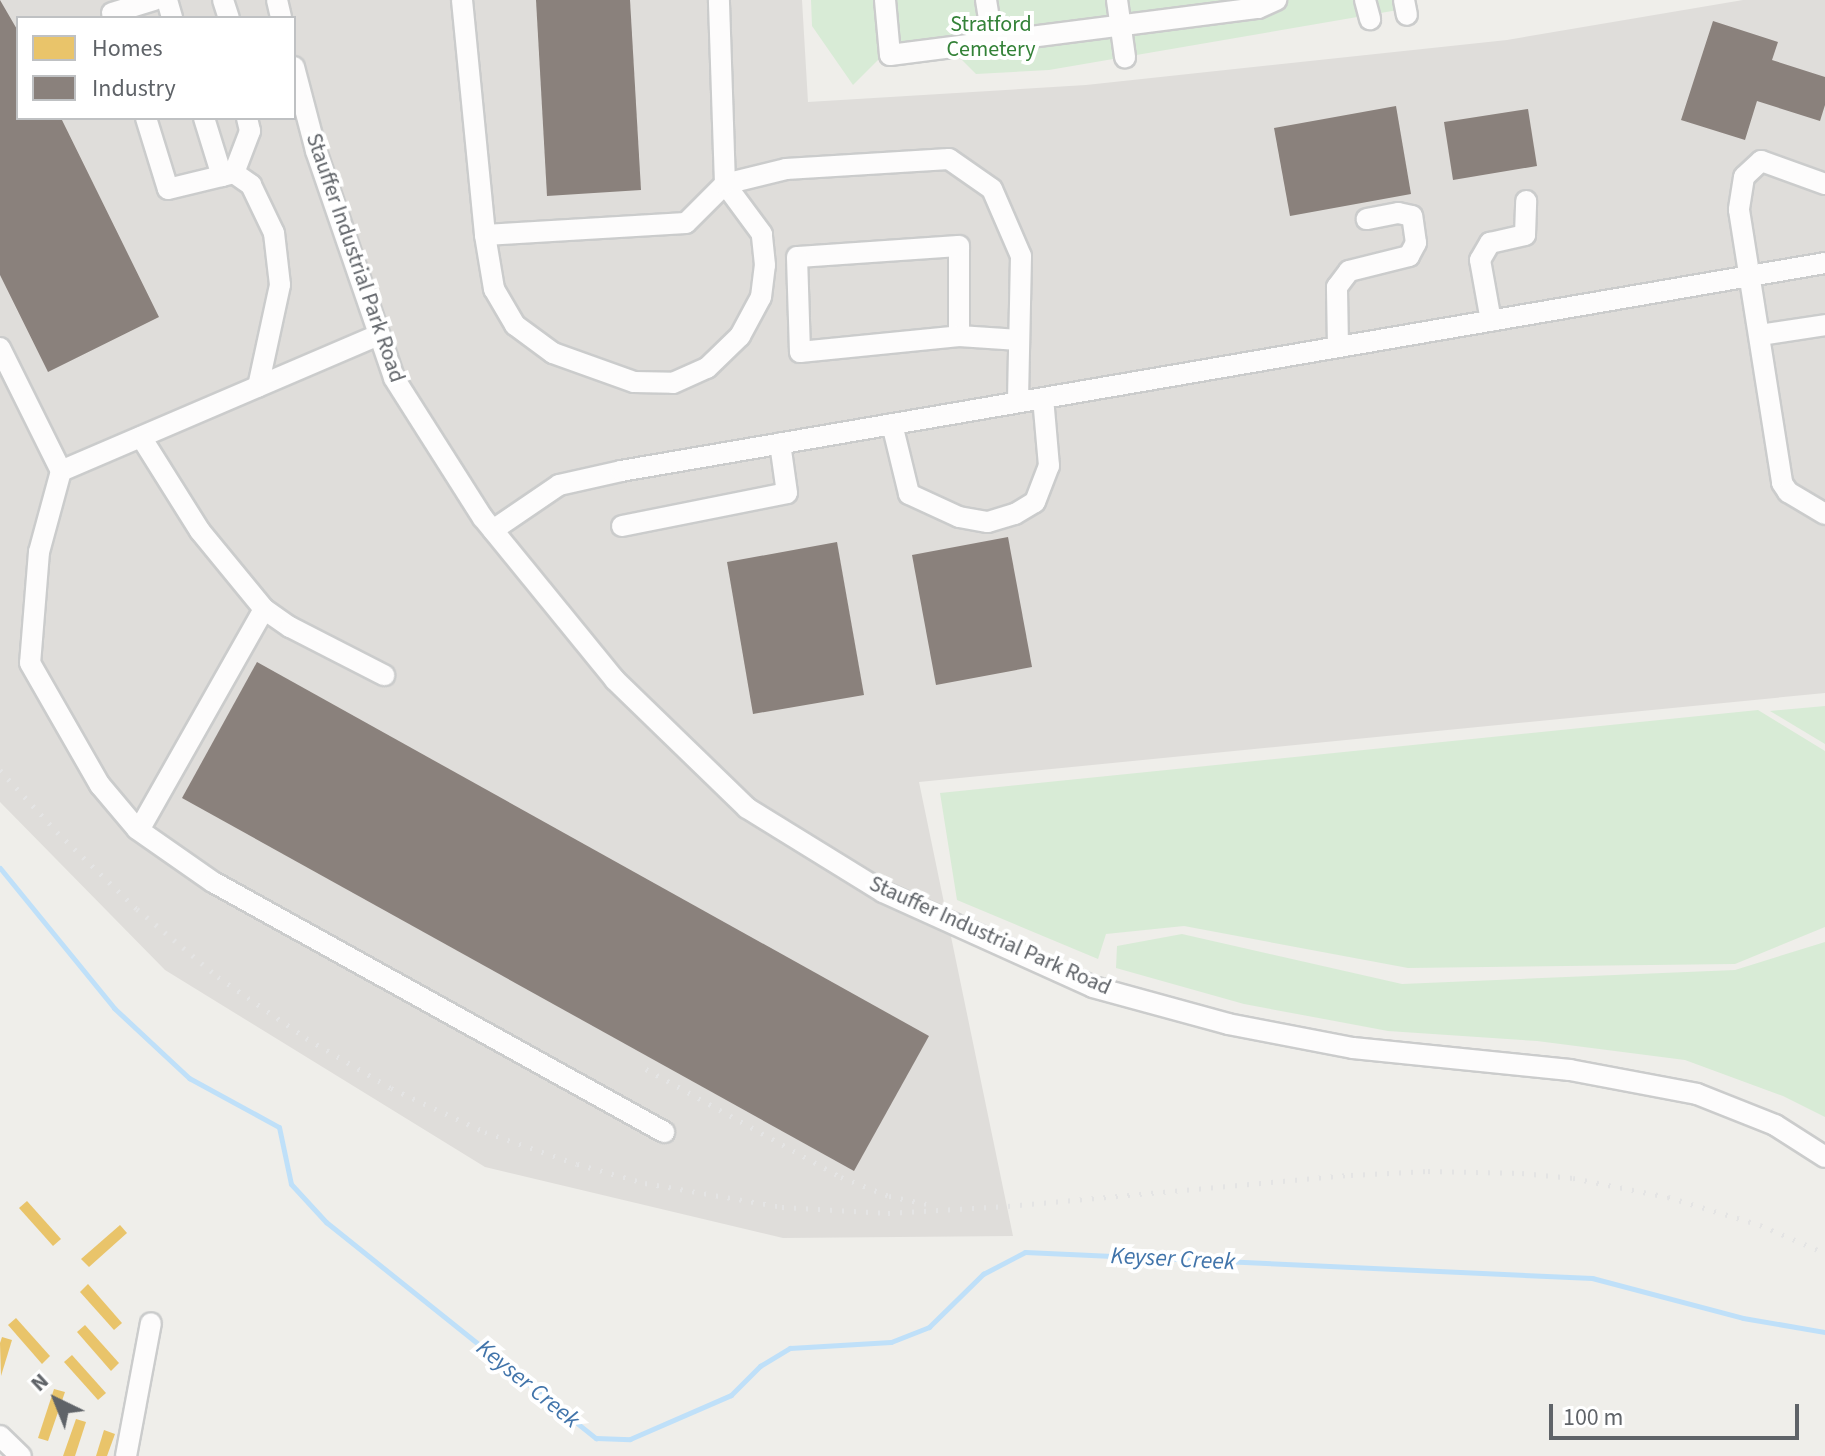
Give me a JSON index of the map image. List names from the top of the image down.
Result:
{
  "streets": {
    "street": ["Stauffer Industrial Park Road"]
  },
  "water": ["Keyser Creek"],
  "parks": ["Stratford Cemetery"],
  "legend": ["Homes", "Industry"],
  "scale_bar": "100 m",
  "north": "top left"
}
